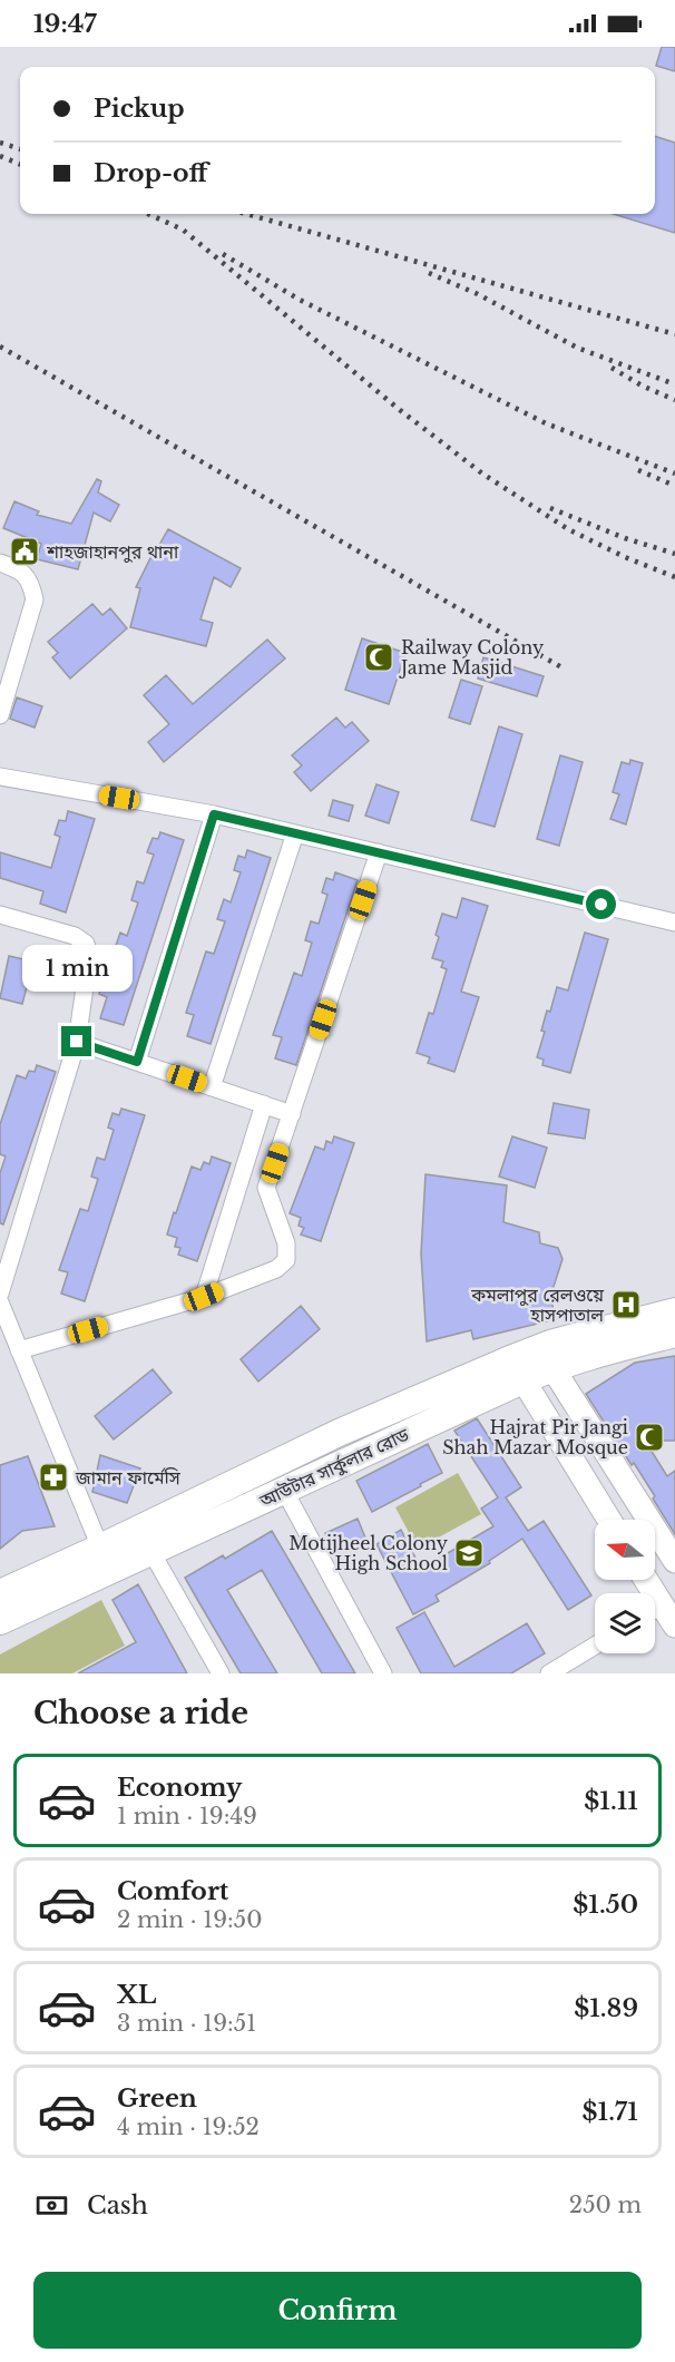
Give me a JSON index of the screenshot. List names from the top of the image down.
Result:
{
  "streets": {
    "main road": ["আউটার সার্কুলার রোড"]
  },
  "places": {
    "public building": ["শাহজাহানপুর থানা"],
    "mosque": ["Railway Colony Jame Masjid", "Hajrat Pir Jangi Shah Mazar Mosque"],
    "hospital": ["কমলাপুর রেলওয়ে হাসপাতাল"],
    "pharmacy": ["জামান ফার্মেসি"],
    "school or university": ["Motijheel Colony High School"]
  },
  "north": "left",
  "page": {
    "status": "19:47",
    "banner": ["Pickup", "Drop-off"],
    "bubble": "1 min",
    "heading": "Choose a ride",
    "list": [
      {
        "name": "Economy",
        "note": "1 min · 19:49",
        "value": "$1.11"
      },
      {
        "name": "Comfort",
        "note": "2 min · 19:50",
        "value": "$1.50"
      },
      {
        "name": "XL",
        "note": "3 min · 19:51",
        "value": "$1.89"
      },
      {
        "name": "Green",
        "note": "4 min · 19:52",
        "value": "$1.71"
      }
    ],
    "pay": ["Cash", "250 m"],
    "buttons": "Confirm"
  }
}
